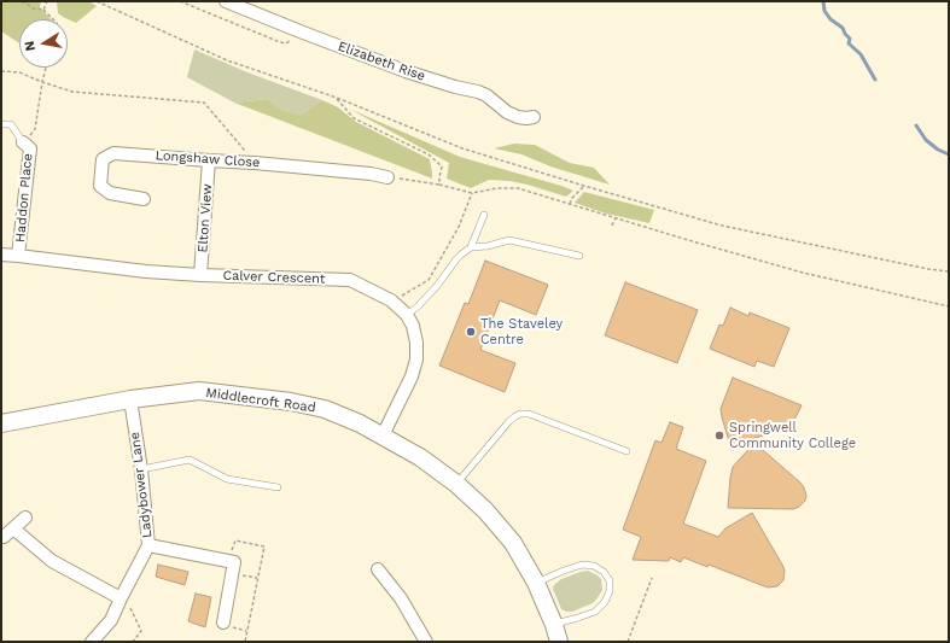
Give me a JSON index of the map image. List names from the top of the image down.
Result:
{
  "streets": {
    "street": [
      "Elizabeth Rise",
      "Longshaw Close",
      "Haddon Place",
      "Elton View",
      "Calver Crescent",
      "Middlecroft Road",
      "Ladybower Lane"
    ]
  },
  "crossings": [
    ["Longshaw Close", "Elton View"],
    ["Haddon Place", "Calver Crescent"],
    ["Elton View", "Calver Crescent"],
    ["Calver Crescent", "Middlecroft Road"],
    ["Middlecroft Road", "Ladybower Lane"]
  ],
  "places": ["The Staveley Centre", "Springwell Community College"],
  "north": "left"
}
